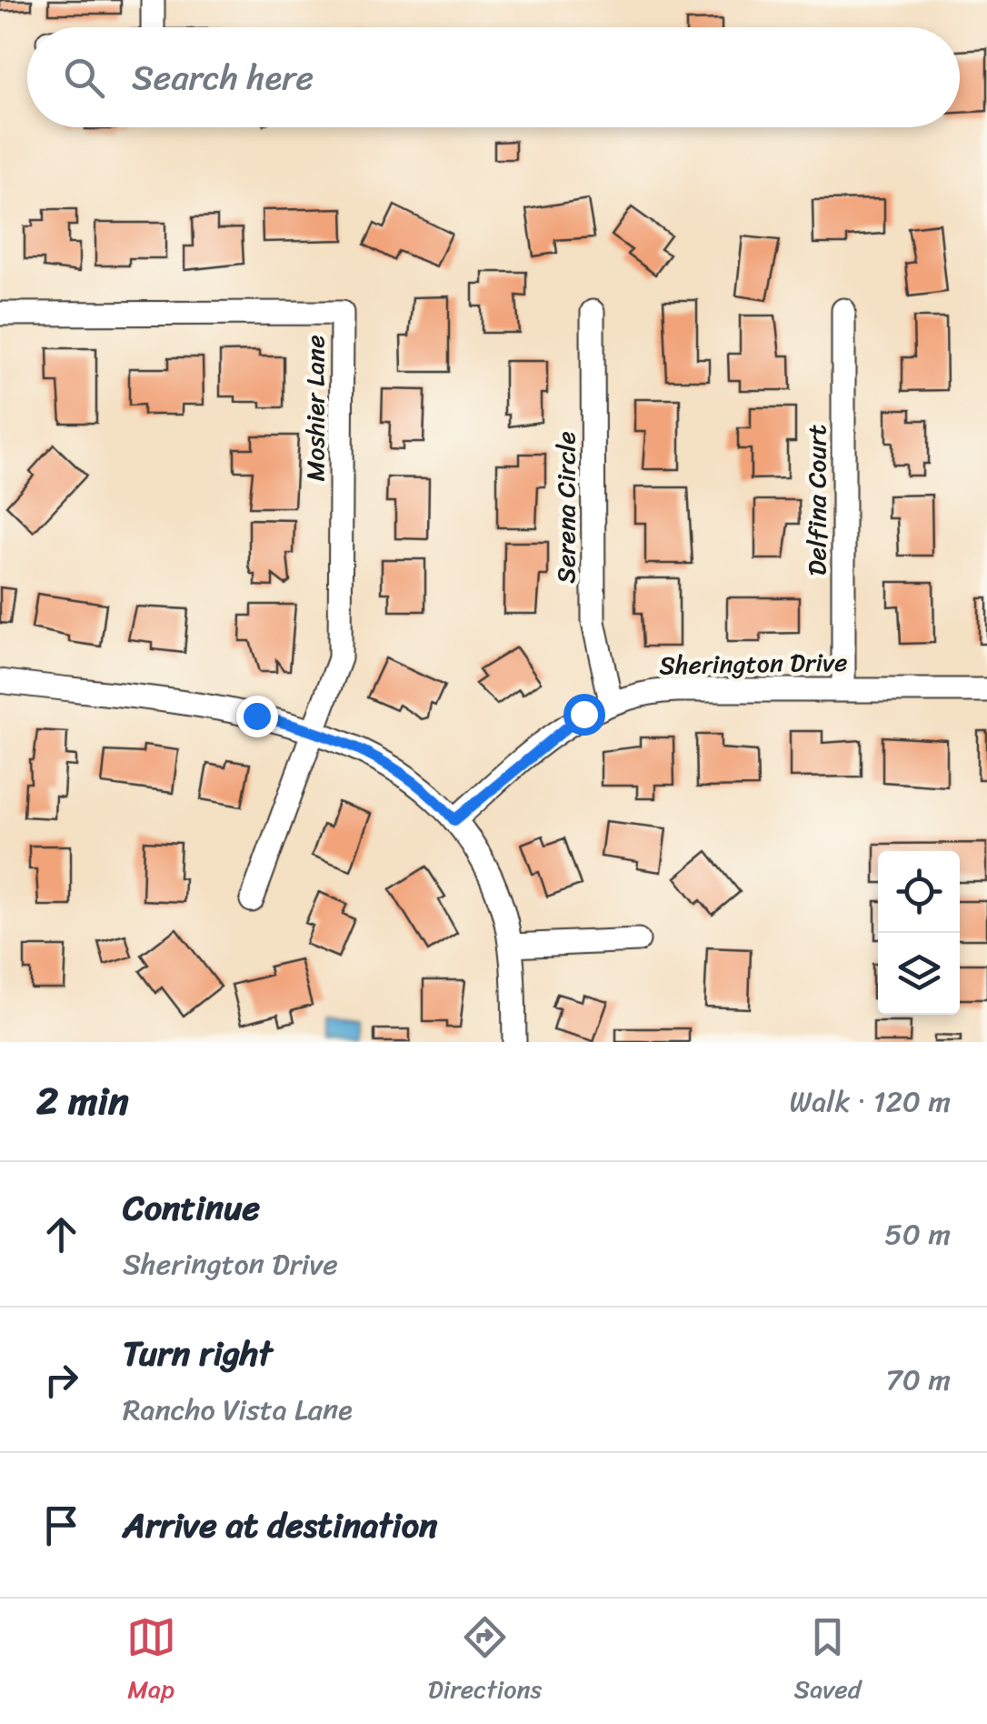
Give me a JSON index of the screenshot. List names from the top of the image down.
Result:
{
  "streets": {
    "street": [
      "Moshier Lane",
      "Delfina Court",
      "Serena Circle",
      "Sherington Drive"
    ]
  },
  "crossings": [
    ["Delfina Court", "Sherington Drive"],
    ["Serena Circle", "Sherington Drive"]
  ],
  "page": {
    "search": "Search here",
    "heading": ["2 min", "Walk · 120 m"],
    "list": [
      ["Continue", "Sherington Drive", "50 m"],
      ["Turn right", "Rancho Vista Lane", "70 m"],
      "Arrive at destination"
    ],
    "nav": ["Map", "Directions", "Saved"]
  }
}
